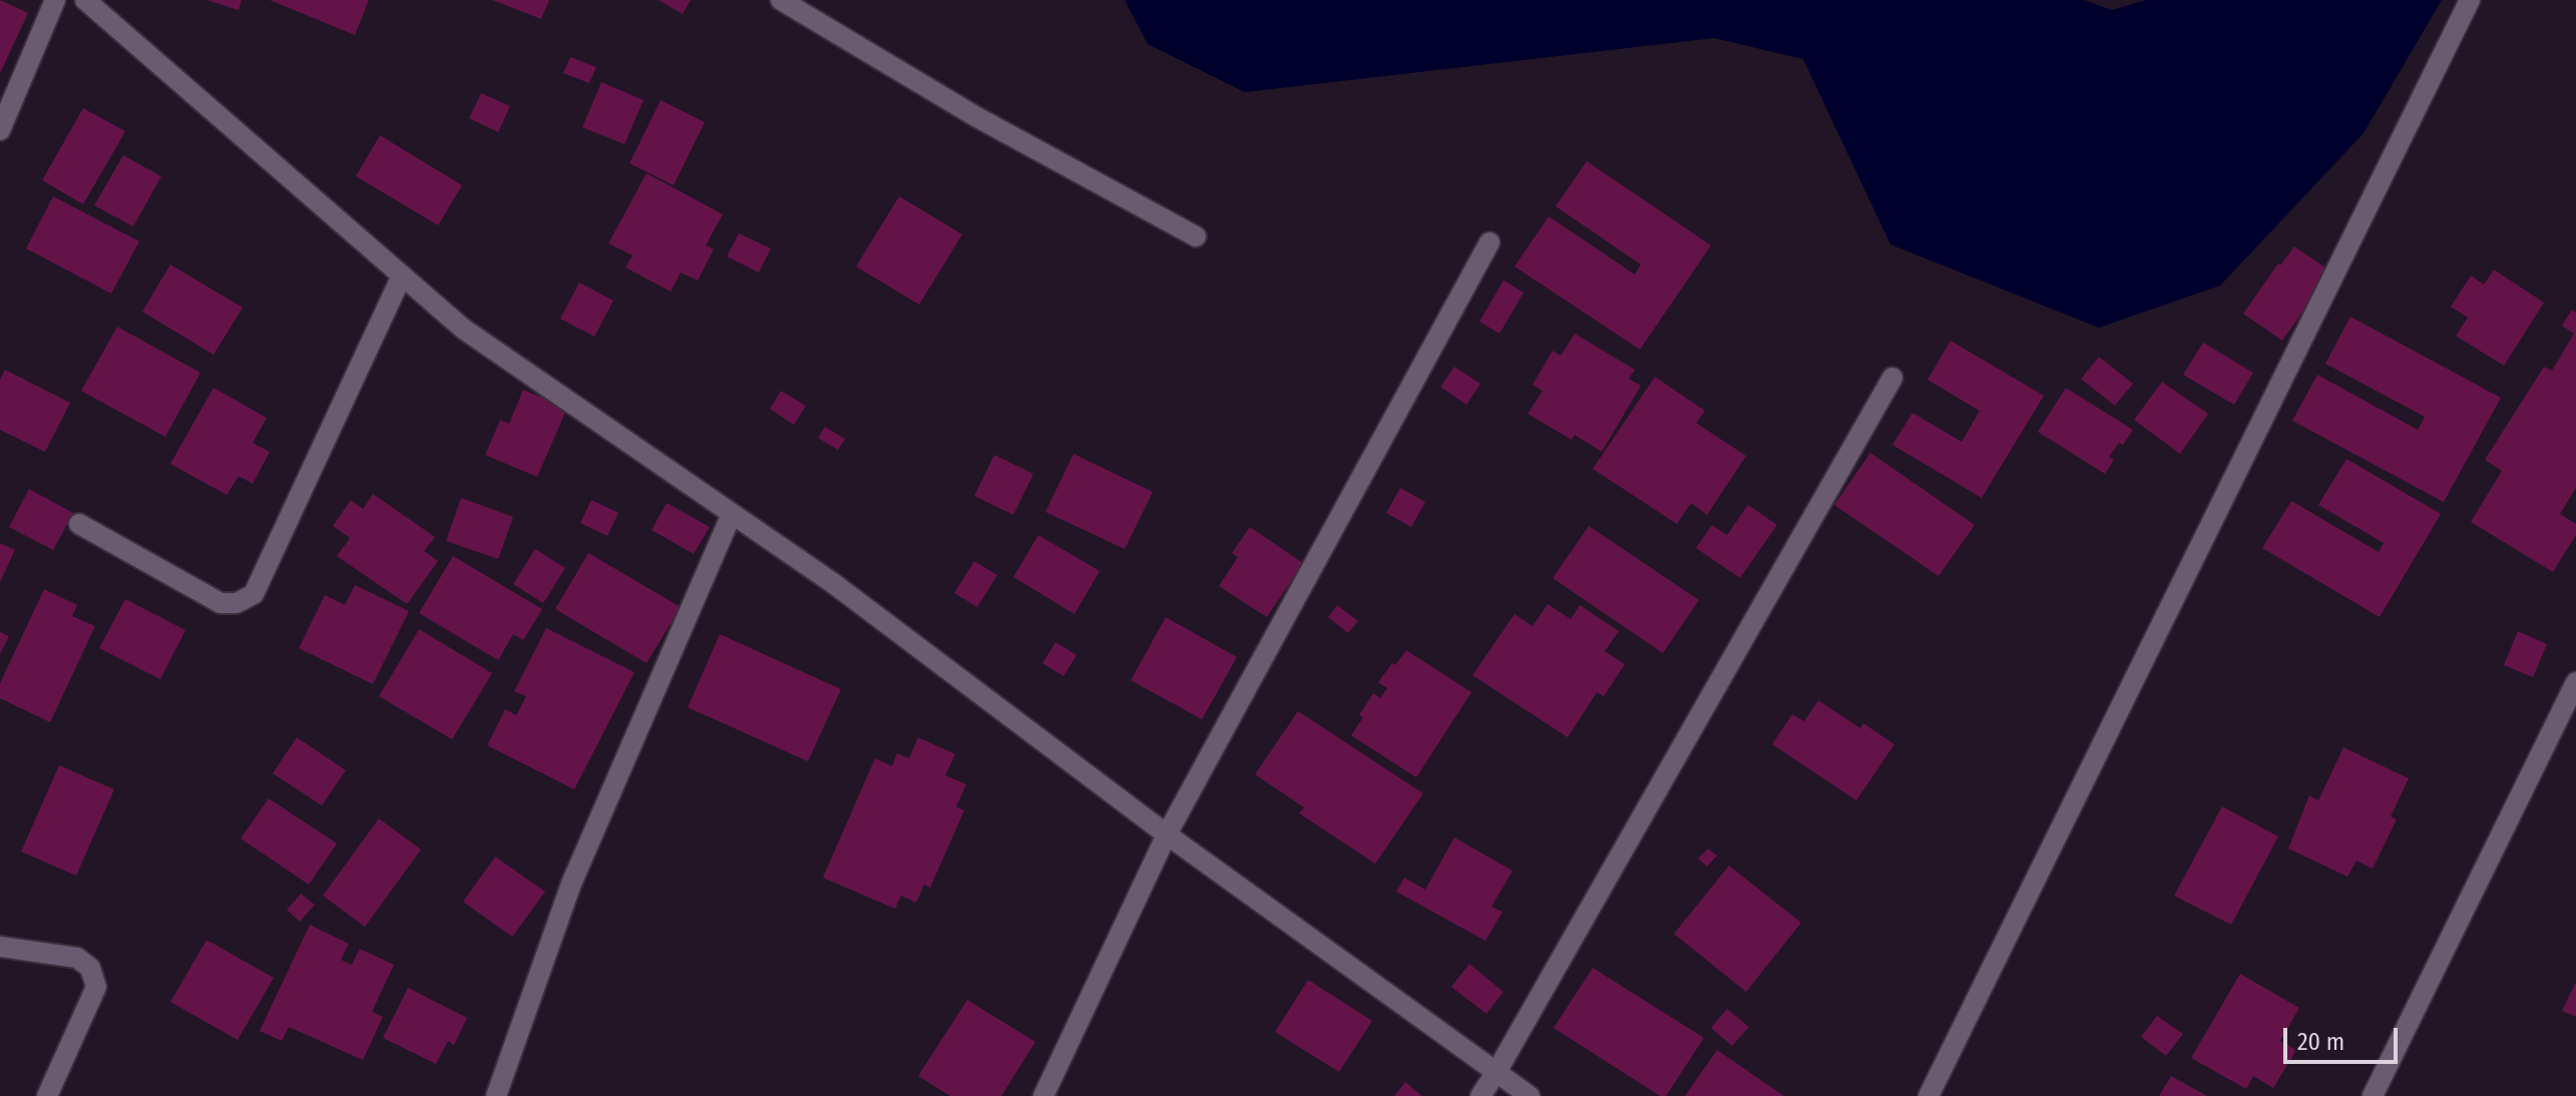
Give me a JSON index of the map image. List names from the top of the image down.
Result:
{
  "scale_bar": "20 m"
}
